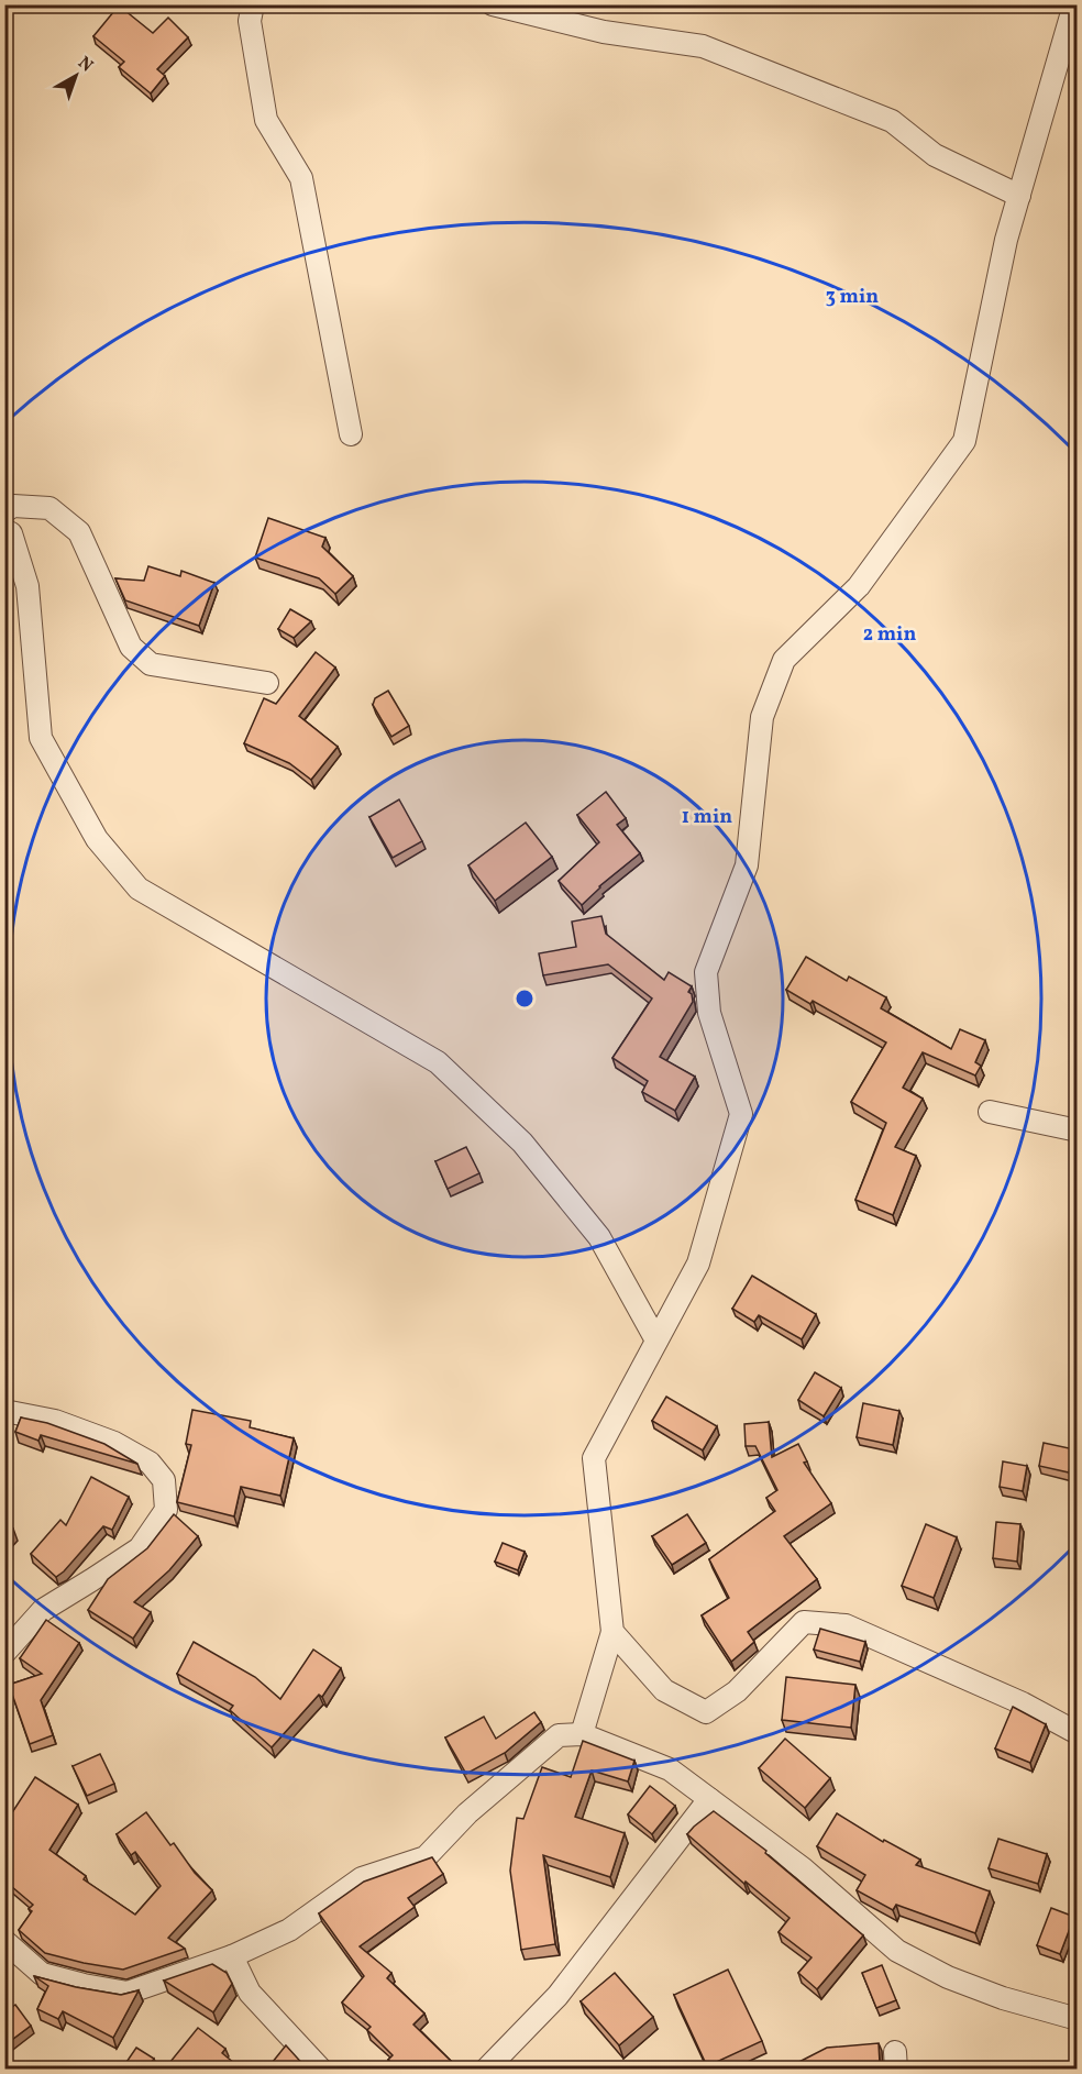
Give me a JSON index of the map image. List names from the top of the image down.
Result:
{
  "north": "top right",
  "rings": ["3 min", "2 min", "1 min"]
}
